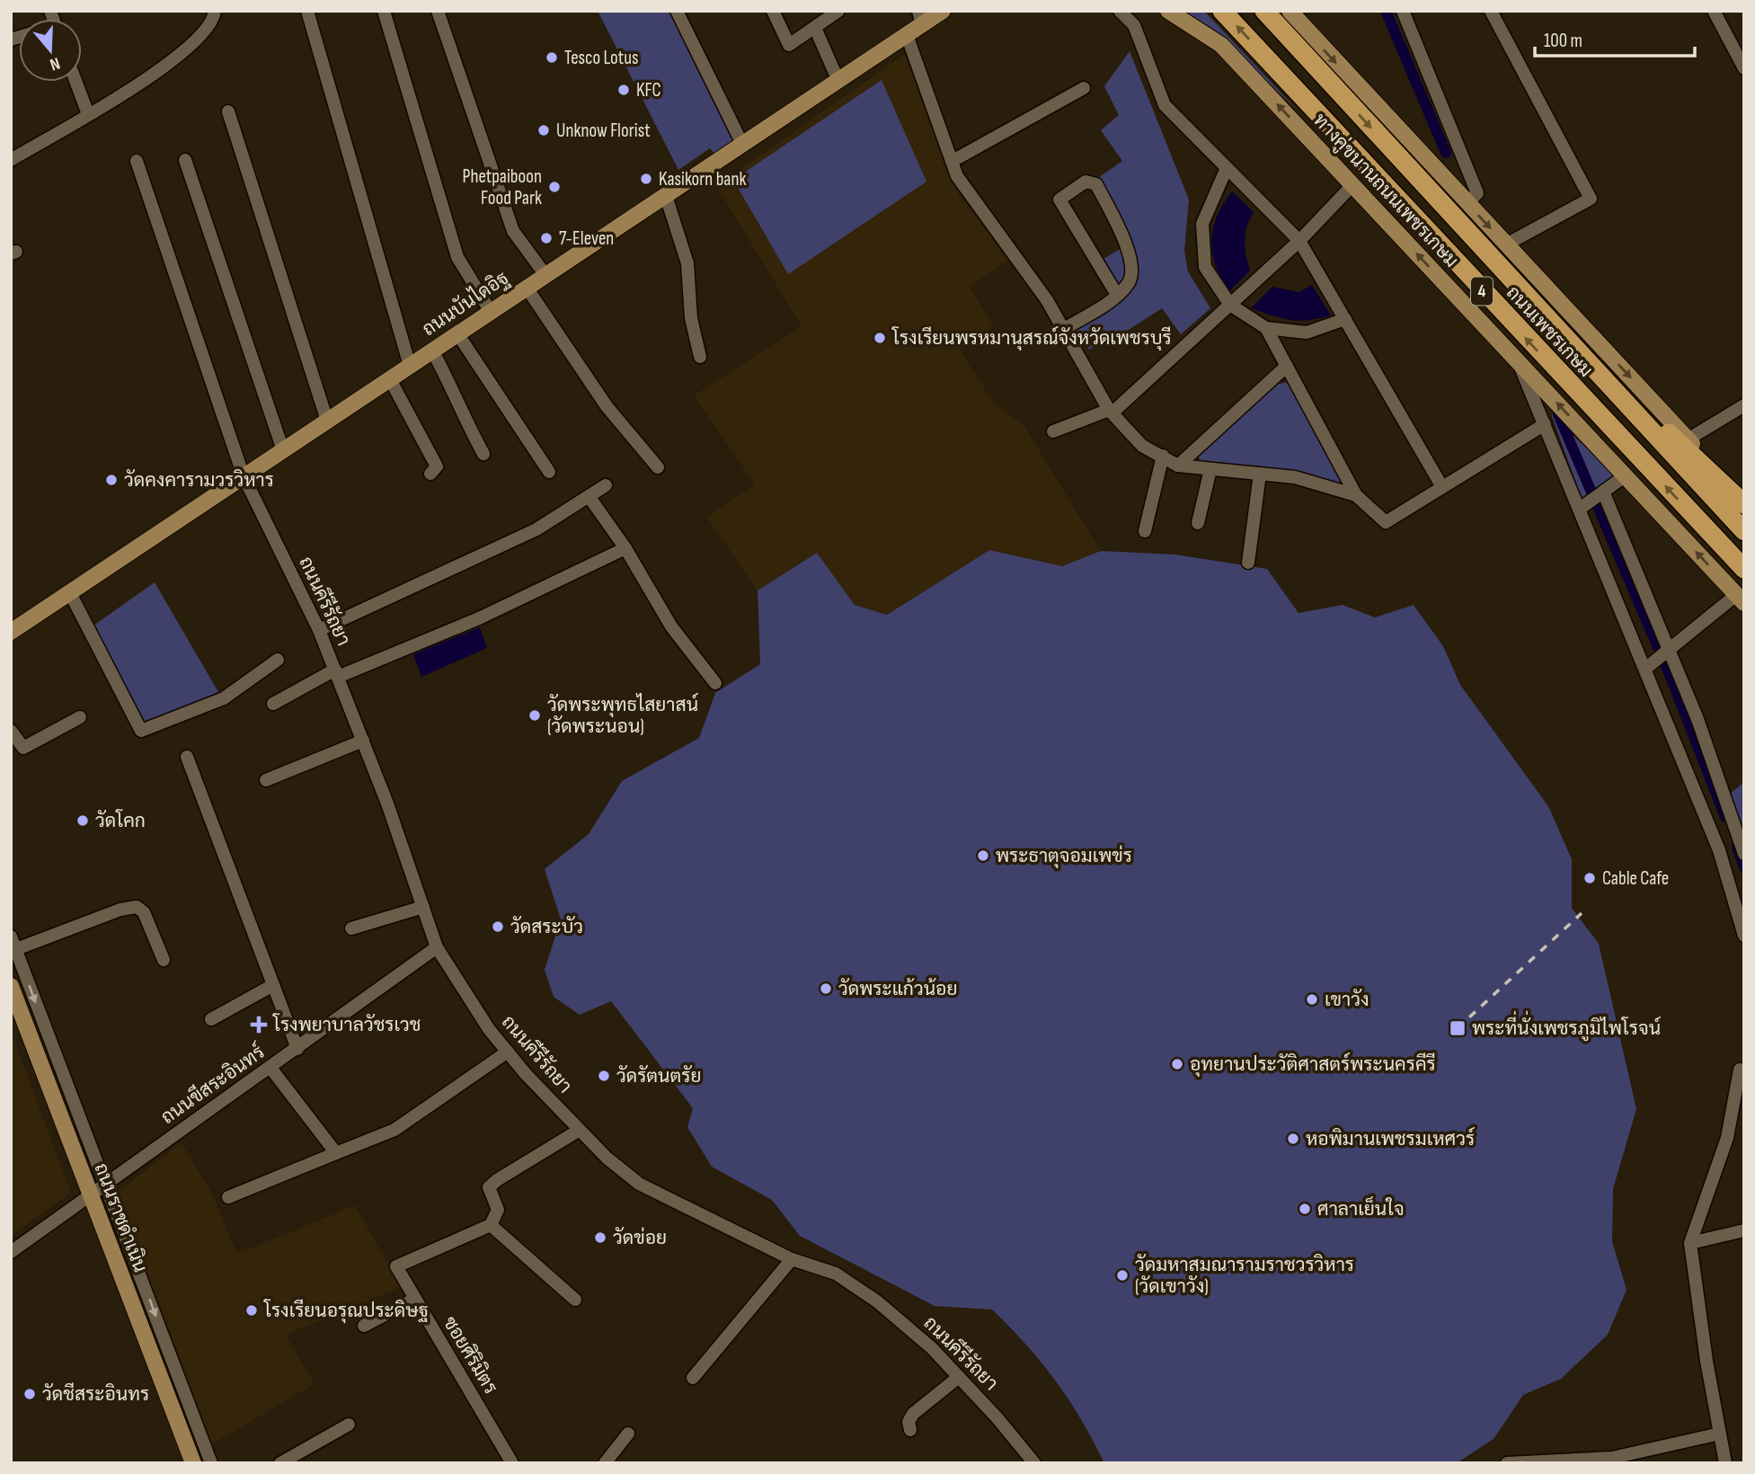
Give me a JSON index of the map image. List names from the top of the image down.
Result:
{
  "streets": {
    "highway": ["4", "ถนนเพชรเกษม"],
    "main road": ["ทางคู่ขนานถนนเพชรเกษม", "ถนนบันไดอิฐ", "ถนนราชดำเนิน"],
    "street": ["ถนนคีรีรัถยา", "ถนนขีสระอินทร์", "ซอยศิริมิตร"]
  },
  "crossings": [
    ["ถนนบันไดอิฐ", "ถนนคีรีรัถยา"],
    ["ถนนคีรีรัถยา", "ถนนขีสระอินทร์"],
    ["ถนนขีสระอินทร์", "ถนนราชดำเนิน"]
  ],
  "places": {
    "other": [
      "Tesco Lotus",
      "KFC",
      "Unknow Florist",
      "Kasikorn bank",
      "Phetpaiboon Food Park",
      "7-Eleven",
      "โรงเรียนพรหมานุสรณ์จังหวัดเพชรบุรี",
      "วัดคงคารามวรวิหาร",
      "วัดพระพุทธไสยาสน์ (วัดพระนอน)",
      "วัดโคก",
      "พระธาตุจอมเพข่ร",
      "Cable Cafe",
      "วัดสระบัว",
      "วัดพระแก้วน้อย",
      "เขาวัง",
      "อุทยานประวัติศาสตร์พระนครคีรี",
      "วัดรัตนตรัย",
      "หอพิมานเพชรมเหศวร์",
      "ศาลาเย็นใจ",
      "วัดข่อย",
      "วัดมหาสมณารามราชวรวิหาร (วัดเขาวัง)",
      "โรงเรียนอรุณประดิษฐ",
      "วัดชีสระอินทร"
    ],
    "health": ["โรงพยาบาลวัชรเวช"],
    "transit": ["พระที่นั่งเพชรภูมิไพโรจน์"]
  },
  "scale_bar": "100 m",
  "north": "bottom"
}
